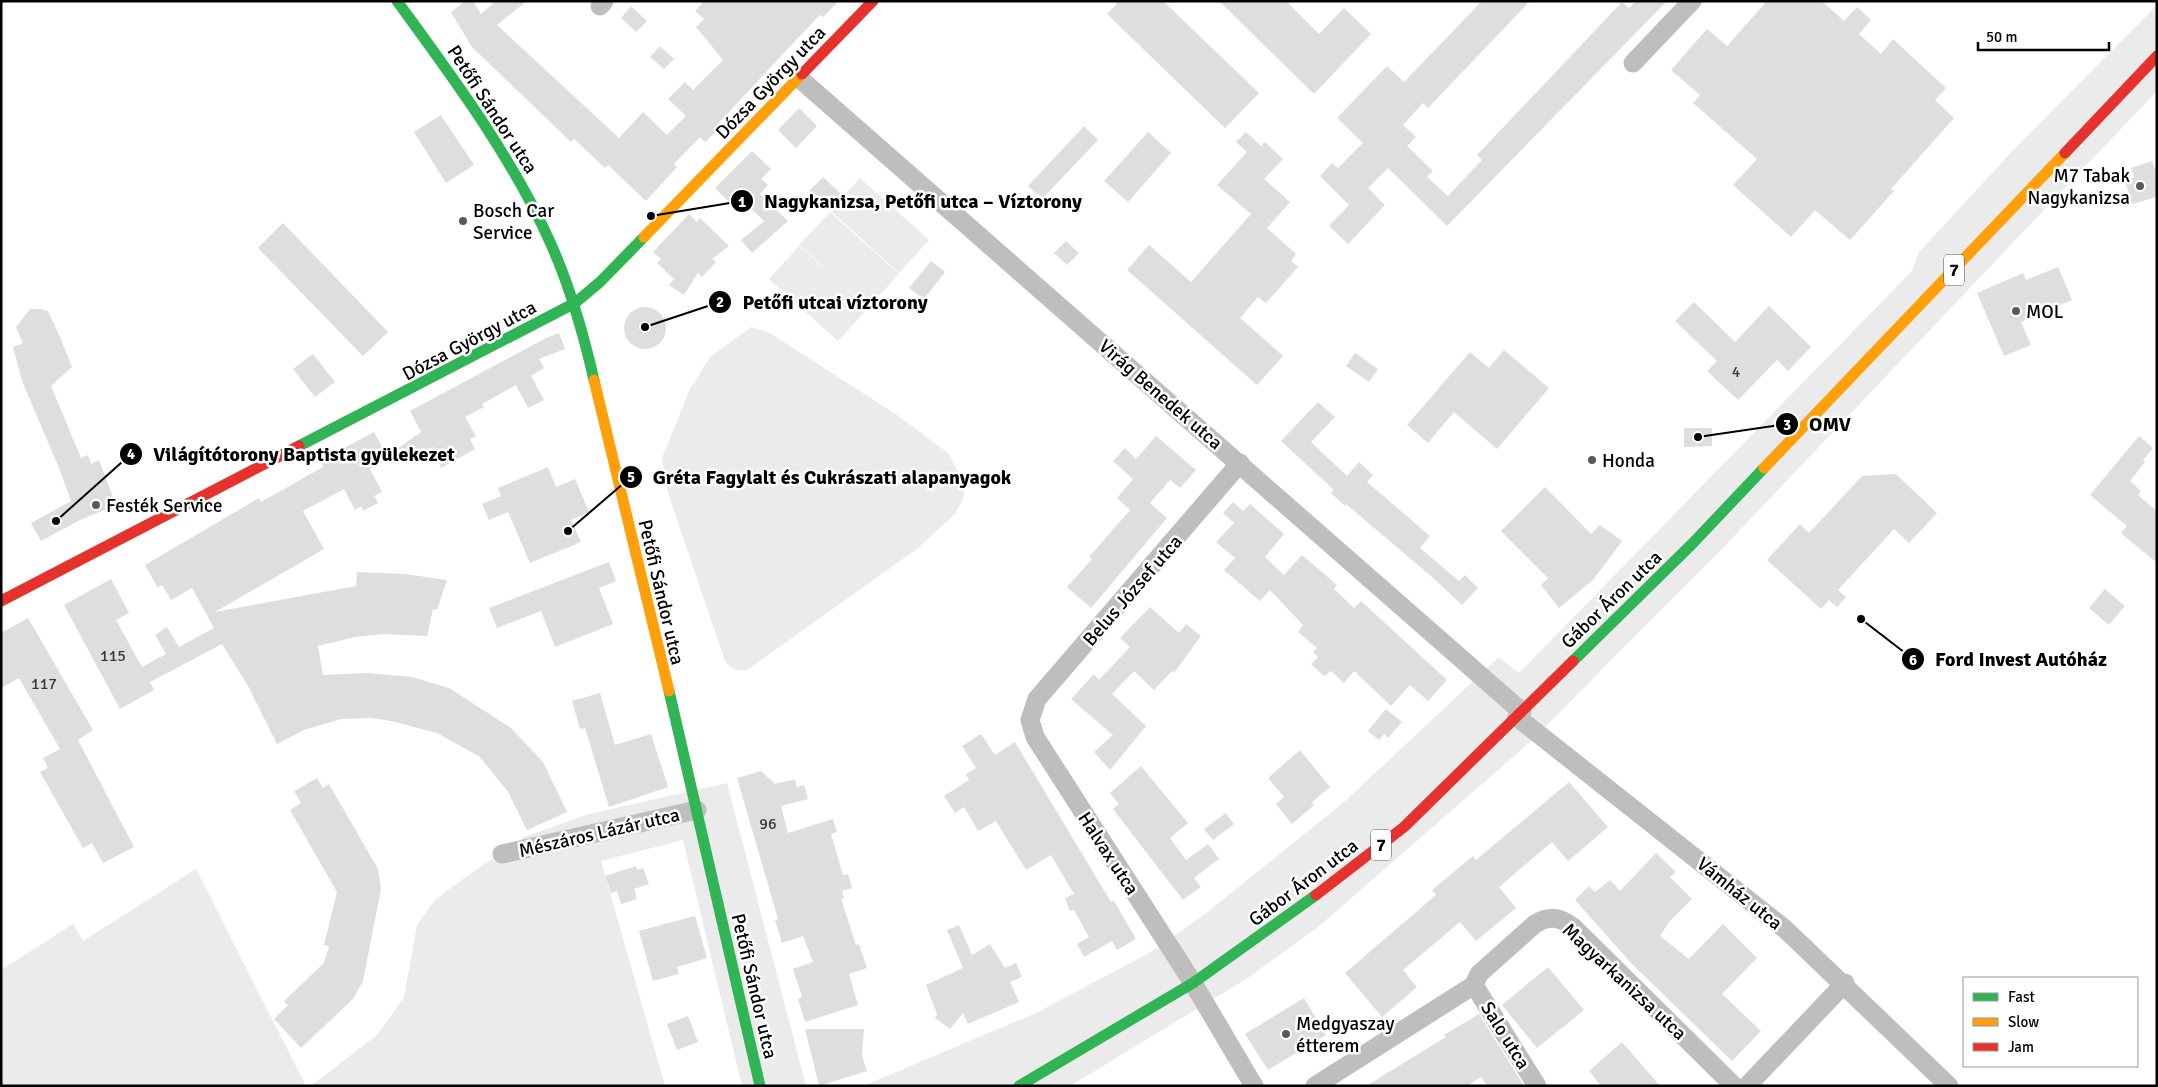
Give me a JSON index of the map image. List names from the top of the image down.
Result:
{
  "streets": {
    "street": [
      "Dózsa György utca",
      "Petőfi Sándor utca",
      "7",
      "Virág Benedek utca",
      "Belus József utca",
      "Gábor Áron utca",
      "Mészáros Lázár utca",
      "Halvax utca",
      "Vámház utca",
      "Magyarkanizsa utca",
      "Salo utca"
    ]
  },
  "crossings": [
    ["Dózsa György utca", "Petőfi Sándor utca"],
    ["Dózsa György utca", "Virág Benedek utca"],
    ["Petőfi Sándor utca", "Mészáros Lázár utca"],
    ["Virág Benedek utca", "Belus József utca"],
    ["Virág Benedek utca", "Gábor Áron utca"],
    ["Virág Benedek utca", "Vámház utca"],
    ["Belus József utca", "Halvax utca"],
    ["Gábor Áron utca", "Halvax utca"],
    ["Gábor Áron utca", "Vámház utca"],
    ["Magyarkanizsa utca", "Salo utca"]
  ],
  "places": [
    "M7 Tabak Nagykanizsa",
    "Nagykanizsa, Petőfi utca – Víztorony",
    "Bosch Car Service",
    "MOL",
    "Petőfi utcai víztorony",
    "OMV",
    "Honda",
    "Festék Service",
    "Világítótorony Baptista gyülekezet",
    "Gréta Fagylalt és Cukrászati alapanyagok",
    "Ford Invest Autóház",
    "Medgyaszay étterem"
  ],
  "house_numbers": [
    "4",
    "115",
    "117",
    "96"
  ],
  "legend": ["Fast", "Slow", "Jam"],
  "scale_bar": "50 m"
}
